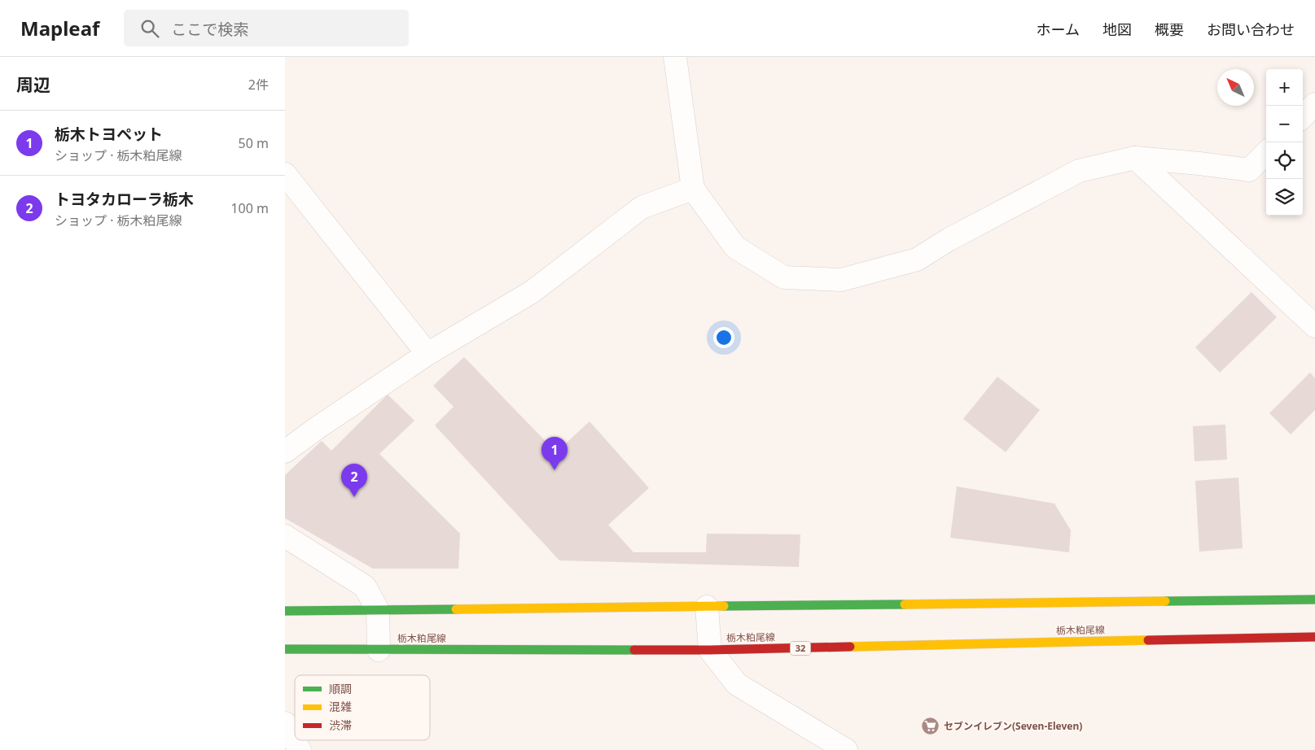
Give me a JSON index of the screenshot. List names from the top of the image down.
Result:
{
  "streets": {
    "main road": ["栃木粕尾線", "32"]
  },
  "places": {
    "supermarket": ["セブンイレブン(Seven-Eleven)"]
  },
  "legend": ["順調", "混雑", "渋滞"],
  "north": "top left",
  "page": {
    "header": "Mapleaf",
    "search": "ここで検索",
    "nav": [
      "ホーム",
      "地図",
      "概要",
      "お問い合わせ"
    ],
    "heading": ["周辺", "2件"],
    "map_buttons": ["+", "−"],
    "list": [
      {
        "mark": "1",
        "name": "栃木トヨペット",
        "note": "ショップ · 栃木粕尾線",
        "value": "50 m"
      },
      {
        "mark": "2",
        "name": "トヨタカローラ栃木",
        "note": "ショップ · 栃木粕尾線",
        "value": "100 m"
      }
    ],
    "pins": ["1", "2"]
  }
}
